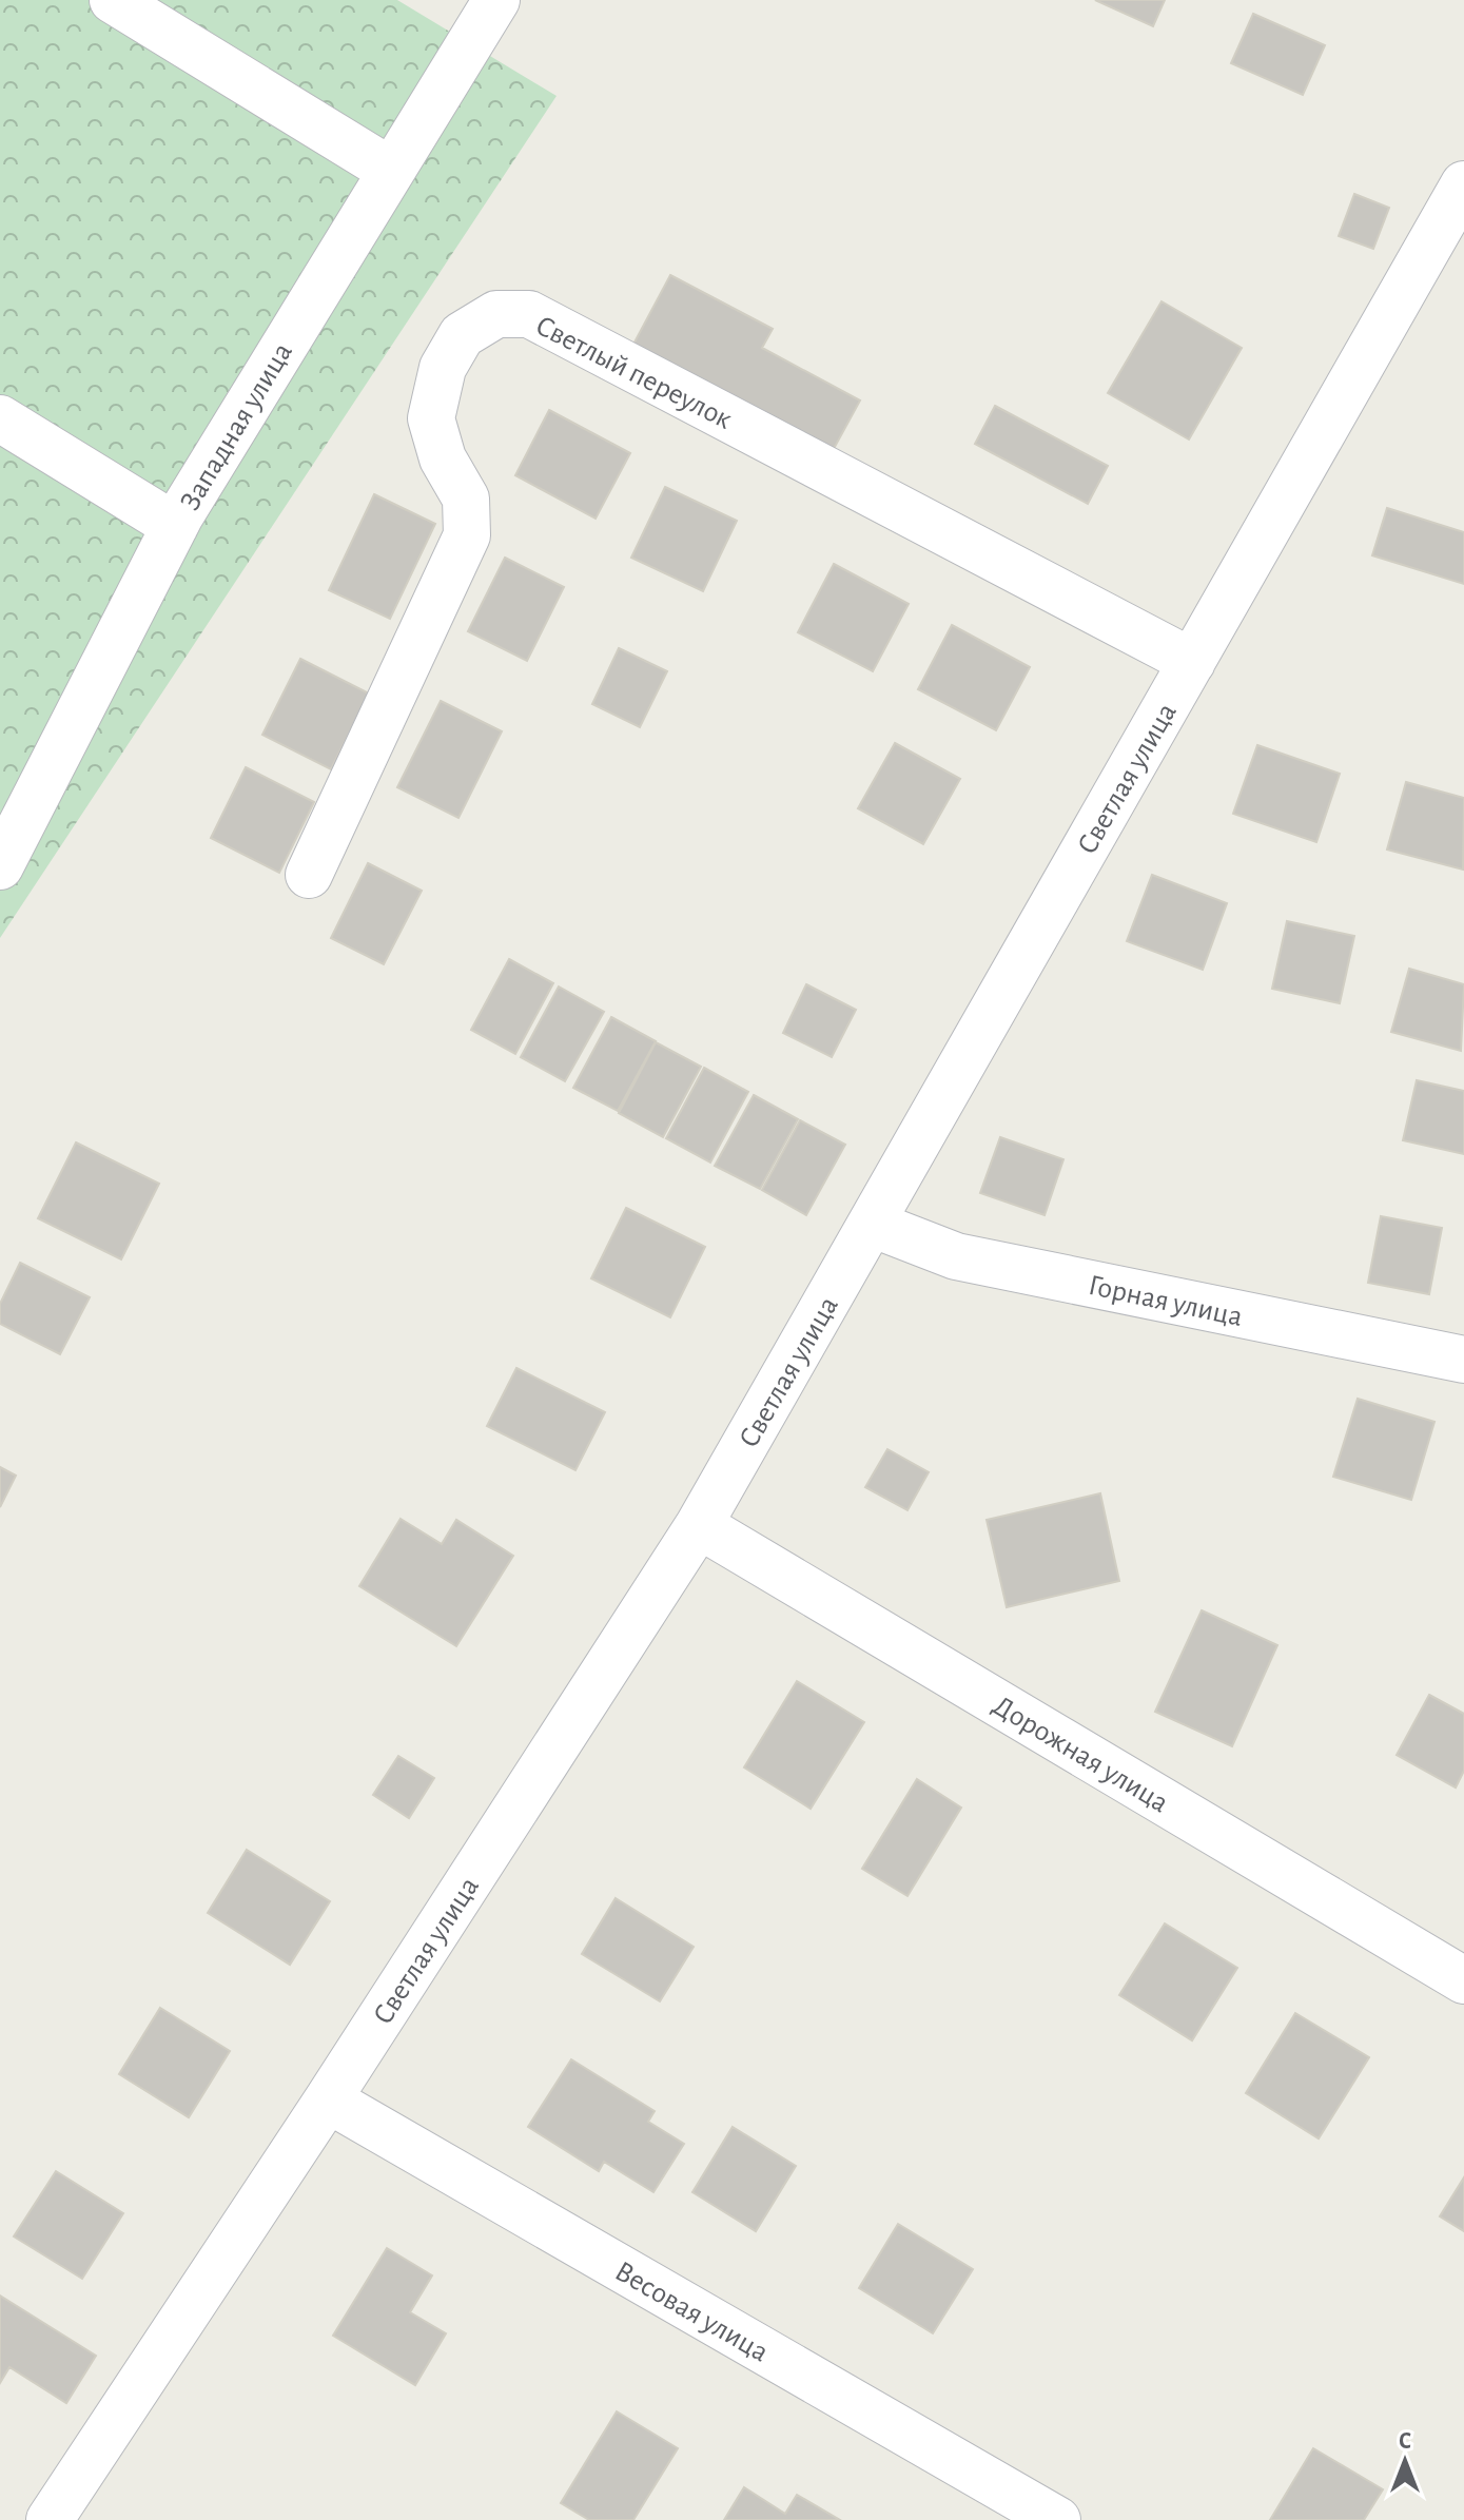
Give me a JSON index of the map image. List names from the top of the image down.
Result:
{
  "streets": {
    "street": [
      "Светлый переулок",
      "Западная улица",
      "Светлая улица",
      "Горная улица",
      "Дорожная улица",
      "Весовая улица"
    ]
  },
  "crossings": [
    ["Светлый переулок", "Светлая улица"],
    ["Светлая улица", "Горная улица"],
    ["Светлая улица", "Дорожная улица"],
    ["Светлая улица", "Весовая улица"]
  ],
  "north": "top"
}
